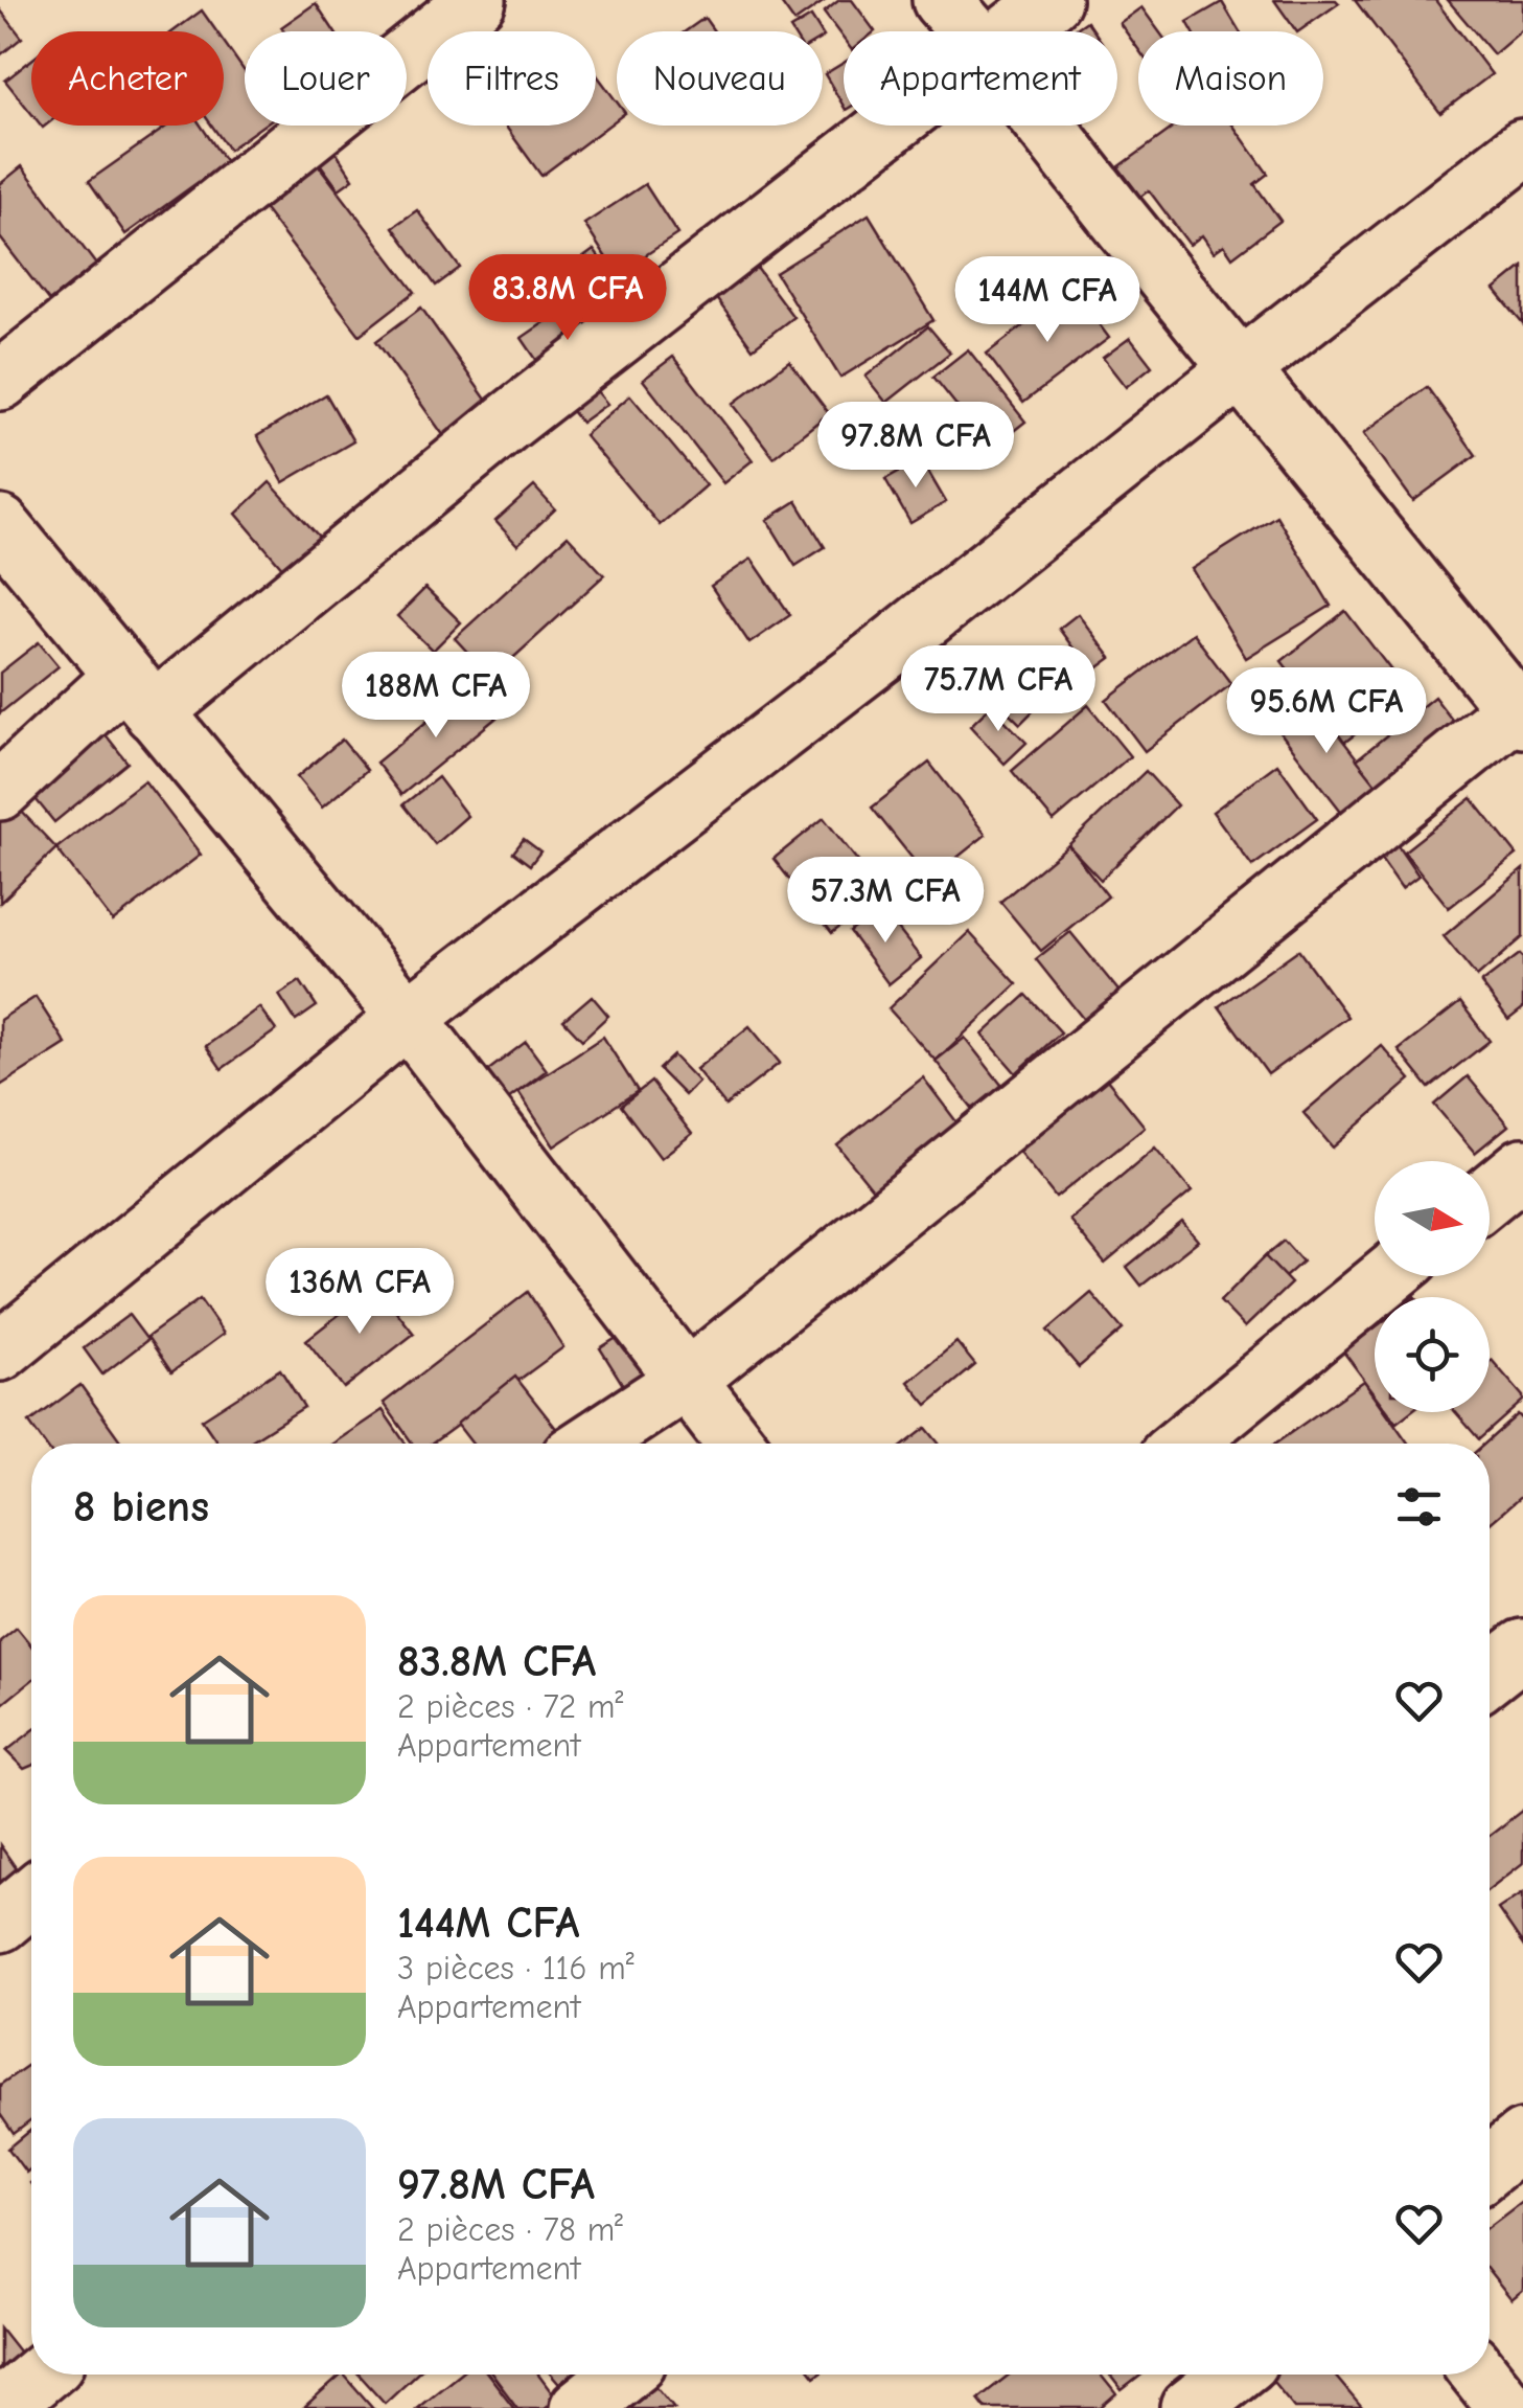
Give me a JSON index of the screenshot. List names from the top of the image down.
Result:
{
  "north": "right",
  "page": {
    "chip": [
      "Acheter",
      "Louer",
      "Filtres",
      "Nouveau",
      "Appartement",
      "Maison"
    ],
    "price": [
      "83.8M CFA",
      "144M CFA",
      "97.8M CFA",
      "75.7M CFA",
      "188M CFA",
      "95.6M CFA",
      "57.3M CFA",
      "136M CFA"
    ],
    "heading": "8 biens",
    "list": [
      {
        "name": "83.8M CFA",
        "note": "2 pièces · 72 m² · Appartement"
      },
      {
        "name": "144M CFA",
        "note": "3 pièces · 116 m² · Appartement"
      },
      {
        "name": "97.8M CFA",
        "note": "2 pièces · 78 m² · Appartement"
      }
    ]
  }
}
